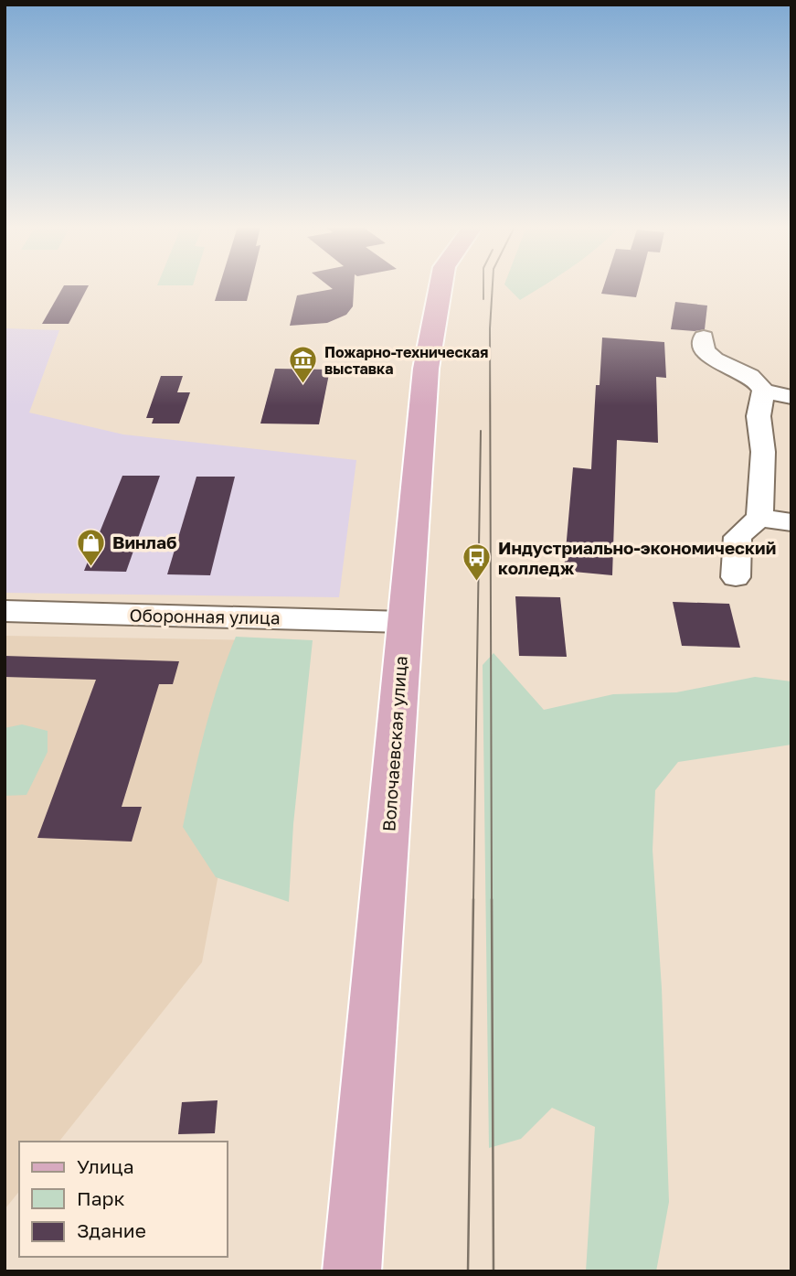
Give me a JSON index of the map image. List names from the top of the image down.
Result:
{
  "streets": {
    "main road": ["Волочаевская улица"],
    "street": ["Оборонная улица"]
  },
  "crossings": [
    ["Оборонная улица", "Волочаевская улица"]
  ],
  "places": {
    "museum": ["Пожарно-техническая выставка"],
    "shop": ["Винлаб"],
    "bus stop": ["Индустриально-экономический колледж"]
  },
  "legend": ["Улица", "Парк", "Здание"]
}
